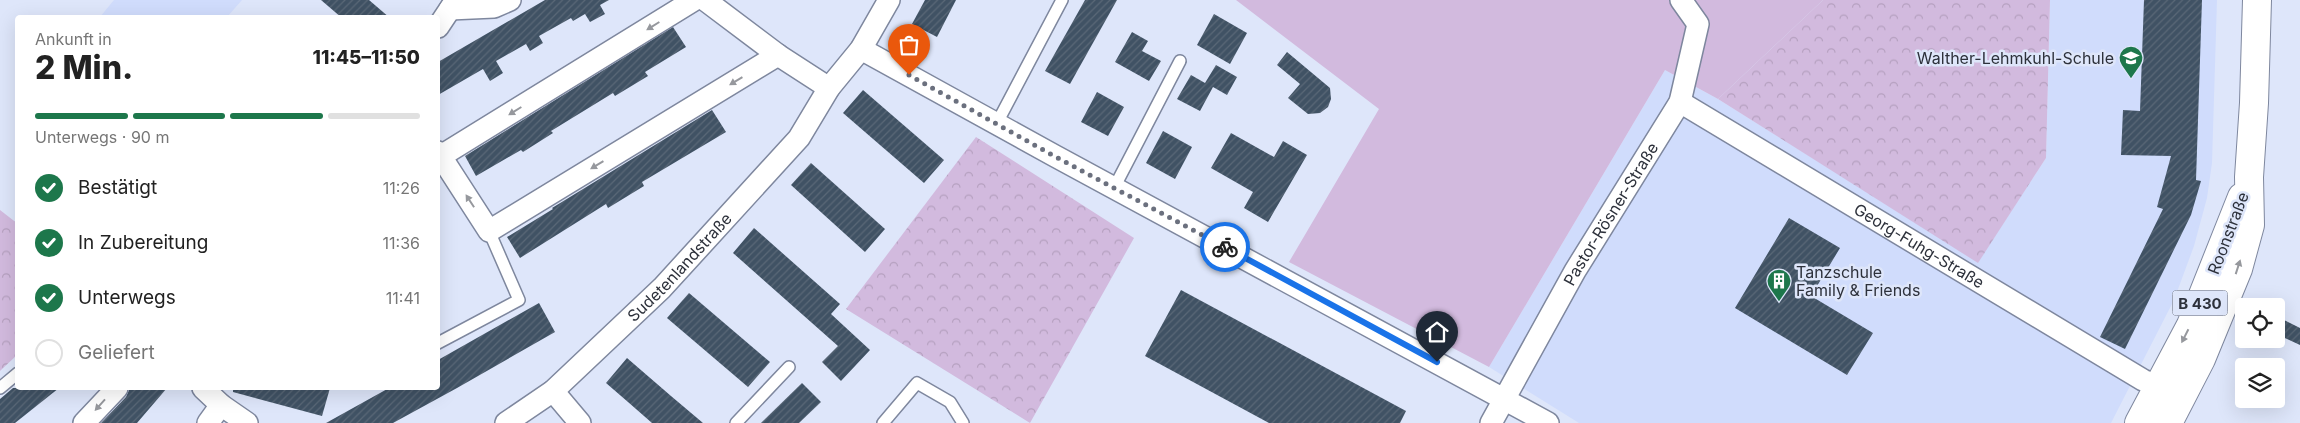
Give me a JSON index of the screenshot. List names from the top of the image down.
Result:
{
  "streets": {
    "main road": ["Roonstraße", "B 430"],
    "street": ["Pastor-Rösner-Straße", "Georg-Fuhg-Straße", "Sudetenlandstraße"]
  },
  "crossings": [
    ["Pastor-Rösner-Straße", "Georg-Fuhg-Straße"],
    ["Roonstraße", "Georg-Fuhg-Straße"]
  ],
  "places": {
    "school or university": ["Walther-Lehmkuhl-Schule"],
    "building": ["Tanzschule Family & Friends"]
  },
  "page": {
    "heading": ["2 Min.", "Ankunft in", "11:45–11:50"],
    "bar": "Unterwegs · 90 m",
    "list": [
      ["Bestätigt", "11:26"],
      ["In Zubereitung", "11:36"],
      ["Unterwegs", "11:41"],
      "Geliefert"
    ]
  }
}
